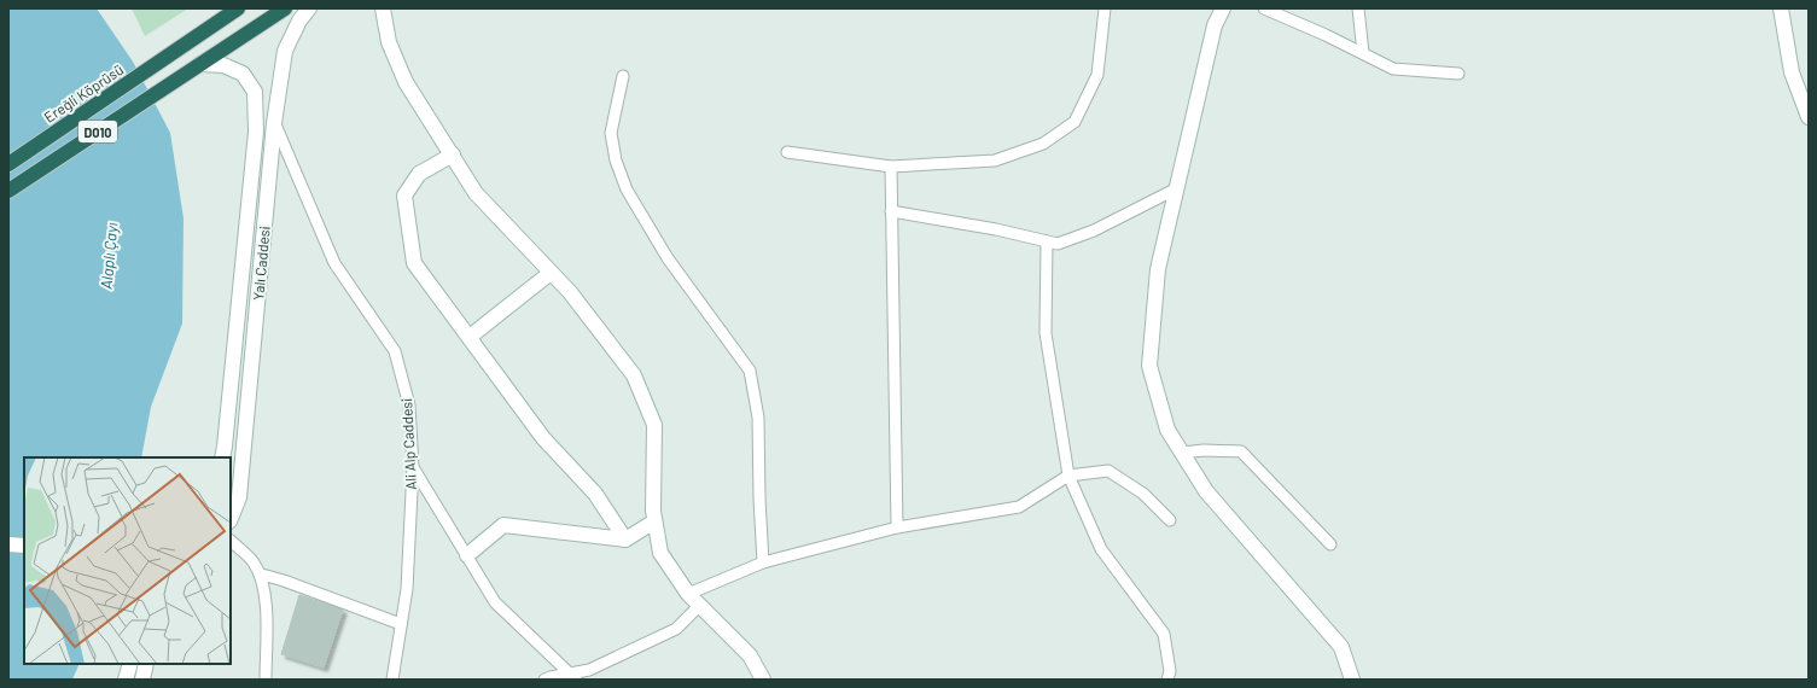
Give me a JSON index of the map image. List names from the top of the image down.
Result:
{
  "streets": {
    "highway": ["Ereğli Köprüsü", "D010"],
    "street": ["Yalı Caddesi", "Ali Alp Caddesi"]
  },
  "crossings": [
    ["D010", "Yalı Caddesi"],
    ["Yalı Caddesi", "Ali Alp Caddesi"]
  ],
  "water": ["Alaplı Çayı"]
}
